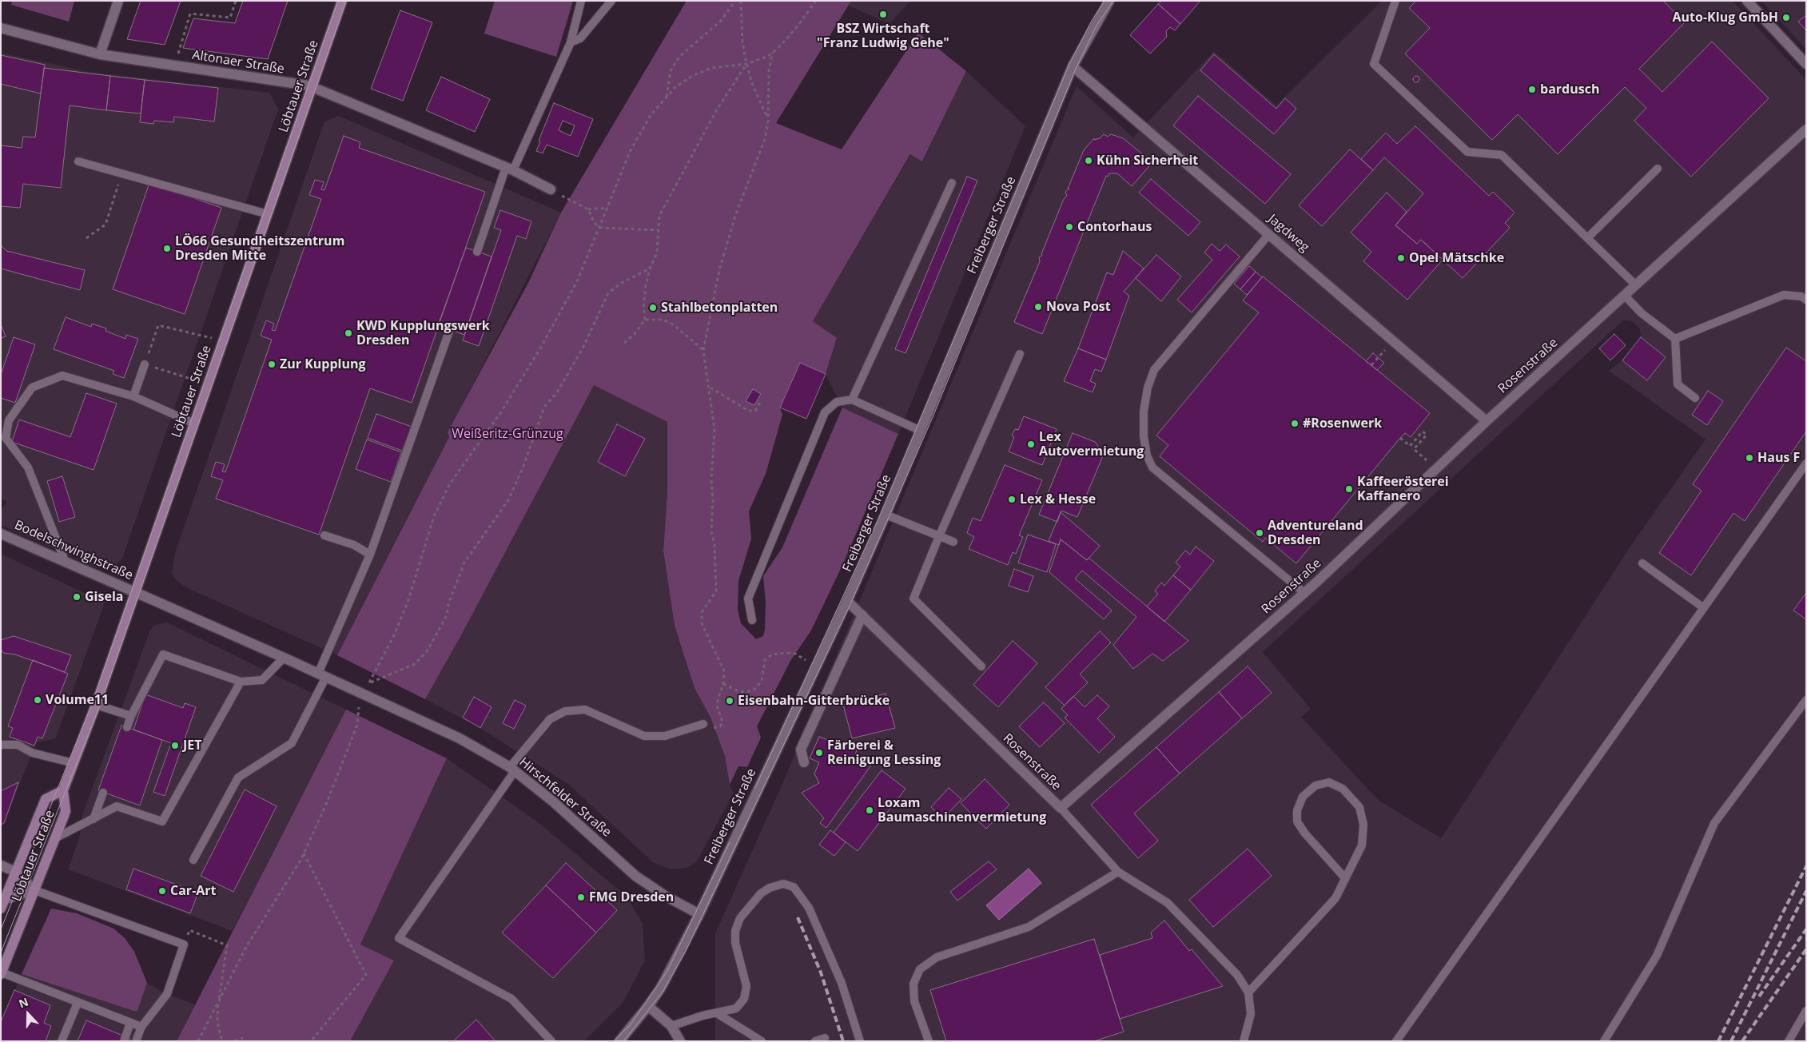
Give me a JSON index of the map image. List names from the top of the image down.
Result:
{
  "streets": {
    "main road": ["Löbtauer Straße"],
    "street": [
      "Altonaer Straße",
      "Freiberger Straße",
      "Jagdweg",
      "Rosenstraße",
      "Bodelschwinghstraße",
      "Hirschfelder Straße"
    ]
  },
  "crossings": [
    ["Altonaer Straße", "Löbtauer Straße"],
    ["Löbtauer Straße", "Bodelschwinghstraße"],
    ["Freiberger Straße", "Jagdweg"],
    ["Freiberger Straße", "Rosenstraße"],
    ["Freiberger Straße", "Hirschfelder Straße"],
    ["Jagdweg", "Rosenstraße"],
    ["Bodelschwinghstraße", "Hirschfelder Straße"]
  ],
  "parks": ["Weißeritz-Grünzug"],
  "places": [
    "BSZ Wirtschaft \"Franz Ludwig Gehe\"",
    "Auto-Klug GmbH",
    "bardusch",
    "Kühn Sicherheit",
    "Contorhaus",
    "LÖ66 Gesundheitszentrum Dresden Mitte",
    "Opel Mätschke",
    "Nova Post",
    "Stahlbetonplatten",
    "KWD Kupplungswerk Dresden",
    "Zur Kupplung",
    "#Rosenwerk",
    "Lex Autovermietung",
    "Haus F",
    "Kaffeerösterei Kaffanero",
    "Lex & Hesse",
    "Adventureland Dresden",
    "Gisela",
    "Volume11",
    "Eisenbahn-Gitterbrücke",
    "JET",
    "Färberei & Reinigung Lessing",
    "Loxam Baumaschinenvermietung",
    "Car-Art",
    "FMG Dresden"
  ],
  "north": "top"
}
